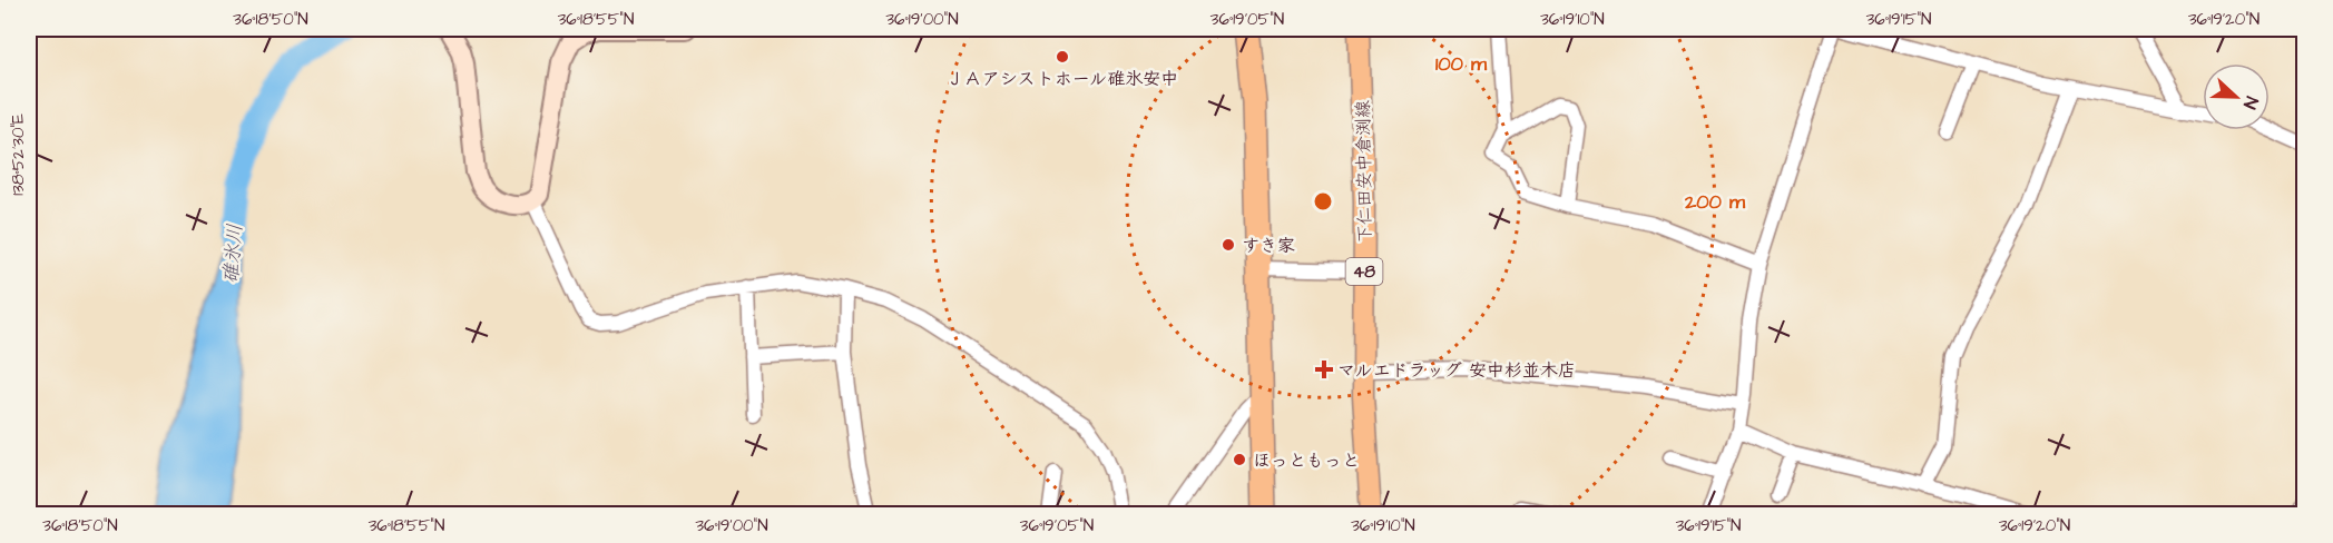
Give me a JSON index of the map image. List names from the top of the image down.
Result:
{
  "streets": {
    "main road": ["下仁田安中倉渕線", "48"]
  },
  "water": ["碓氷川"],
  "places": {
    "other": ["ＪＡアシストホール碓氷安中", "すき家", "ほっともっと"],
    "health": ["マルエドラッグ 安中杉並木店"]
  },
  "north": "right",
  "coordinates": [
    "36°18'50\"N",
    "36°18'55\"N",
    "36°19'00\"N",
    "36°19'05\"N",
    "36°19'10\"N",
    "36°19'15\"N",
    "36°19'20\"N",
    "138°52'30\"E"
  ],
  "rings": ["100 m", "200 m"]
}
